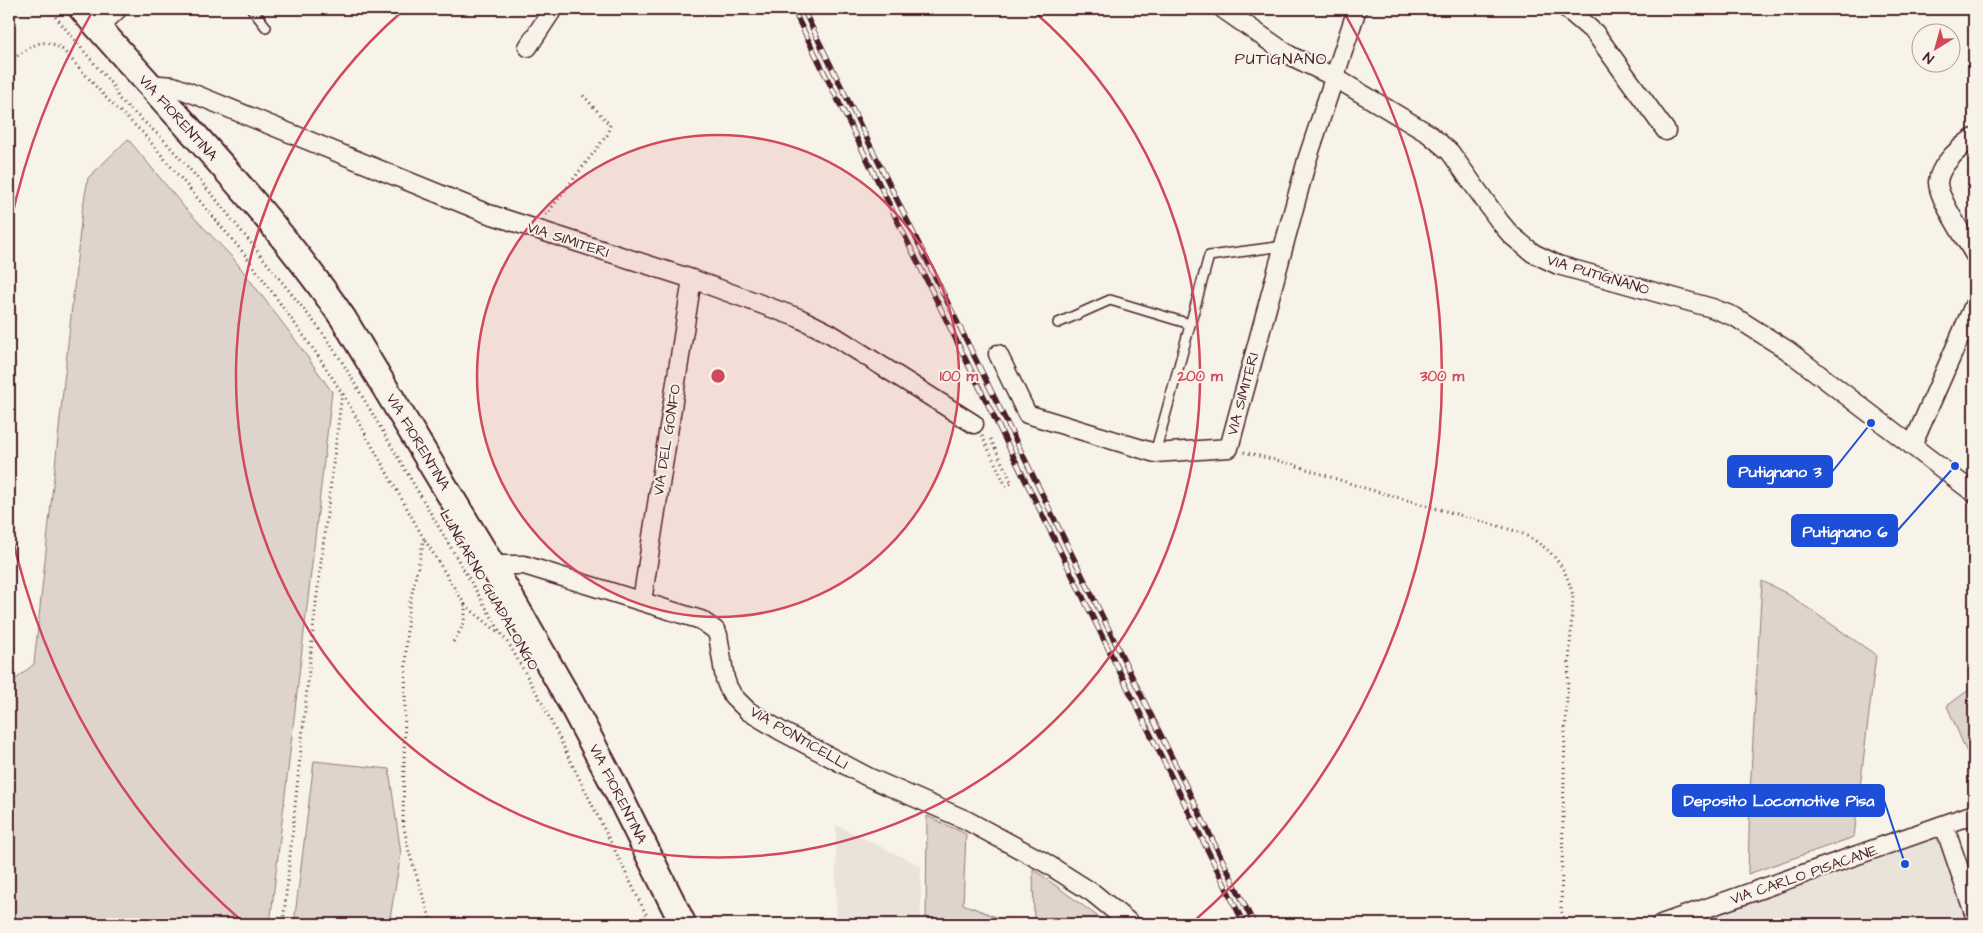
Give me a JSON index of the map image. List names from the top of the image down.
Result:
{
  "streets": {
    "main road": ["VIA FIORENTINA"],
    "street": [
      "VIA SIMITERI",
      "VIA PUTIGNANO",
      "VIA DEL GONFO",
      "VIA PONTICELLI",
      "VIA CARLO PISACANE"
    ],
    "path": ["LUNGARNO GUADALONGO"]
  },
  "crossings": [
    ["VIA FIORENTINA", "VIA SIMITERI"],
    ["VIA FIORENTINA", "VIA PONTICELLI"],
    ["VIA SIMITERI", "VIA PUTIGNANO"],
    ["VIA SIMITERI", "VIA DEL GONFO"],
    ["VIA DEL GONFO", "VIA PONTICELLI"]
  ],
  "districts": ["PUTIGNANO"],
  "places": ["Putignano 3", "Putignano 6", "Deposito Locomotive Pisa"],
  "north": "bottom left",
  "rings": ["100 m", "200 m", "300 m"]
}
